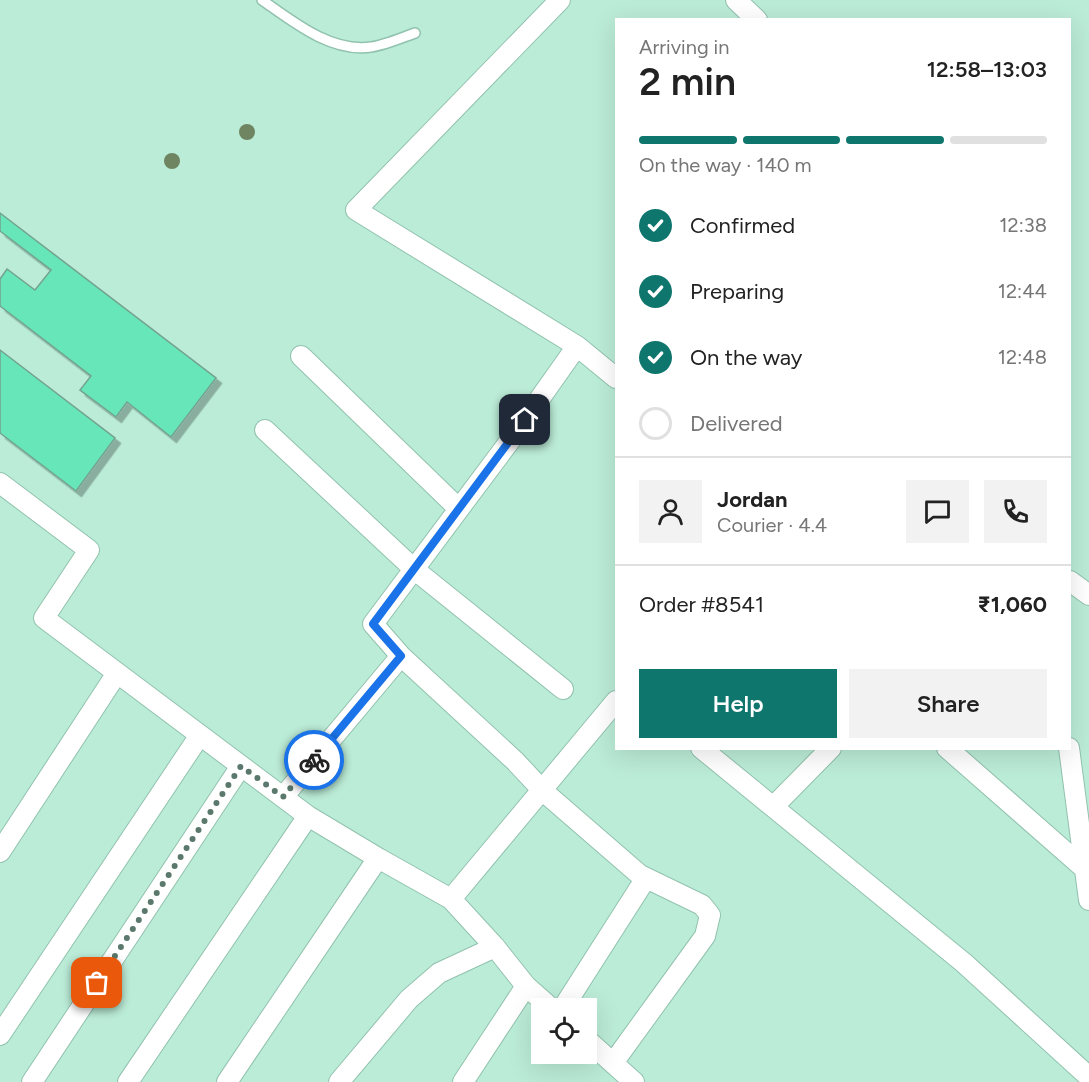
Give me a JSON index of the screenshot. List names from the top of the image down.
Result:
{
  "page": {
    "heading": ["2 min", "Arriving in", "12:58–13:03"],
    "panel": [
      "Jordan",
      "Courier · 4.4",
      "Order #8541",
      "₹1,060"
    ],
    "bar": "On the way · 140 m",
    "list": [
      ["Confirmed", "12:38"],
      ["Preparing", "12:44"],
      ["On the way", "12:48"],
      "Delivered"
    ],
    "buttons": ["Help", "Share"]
  }
}
